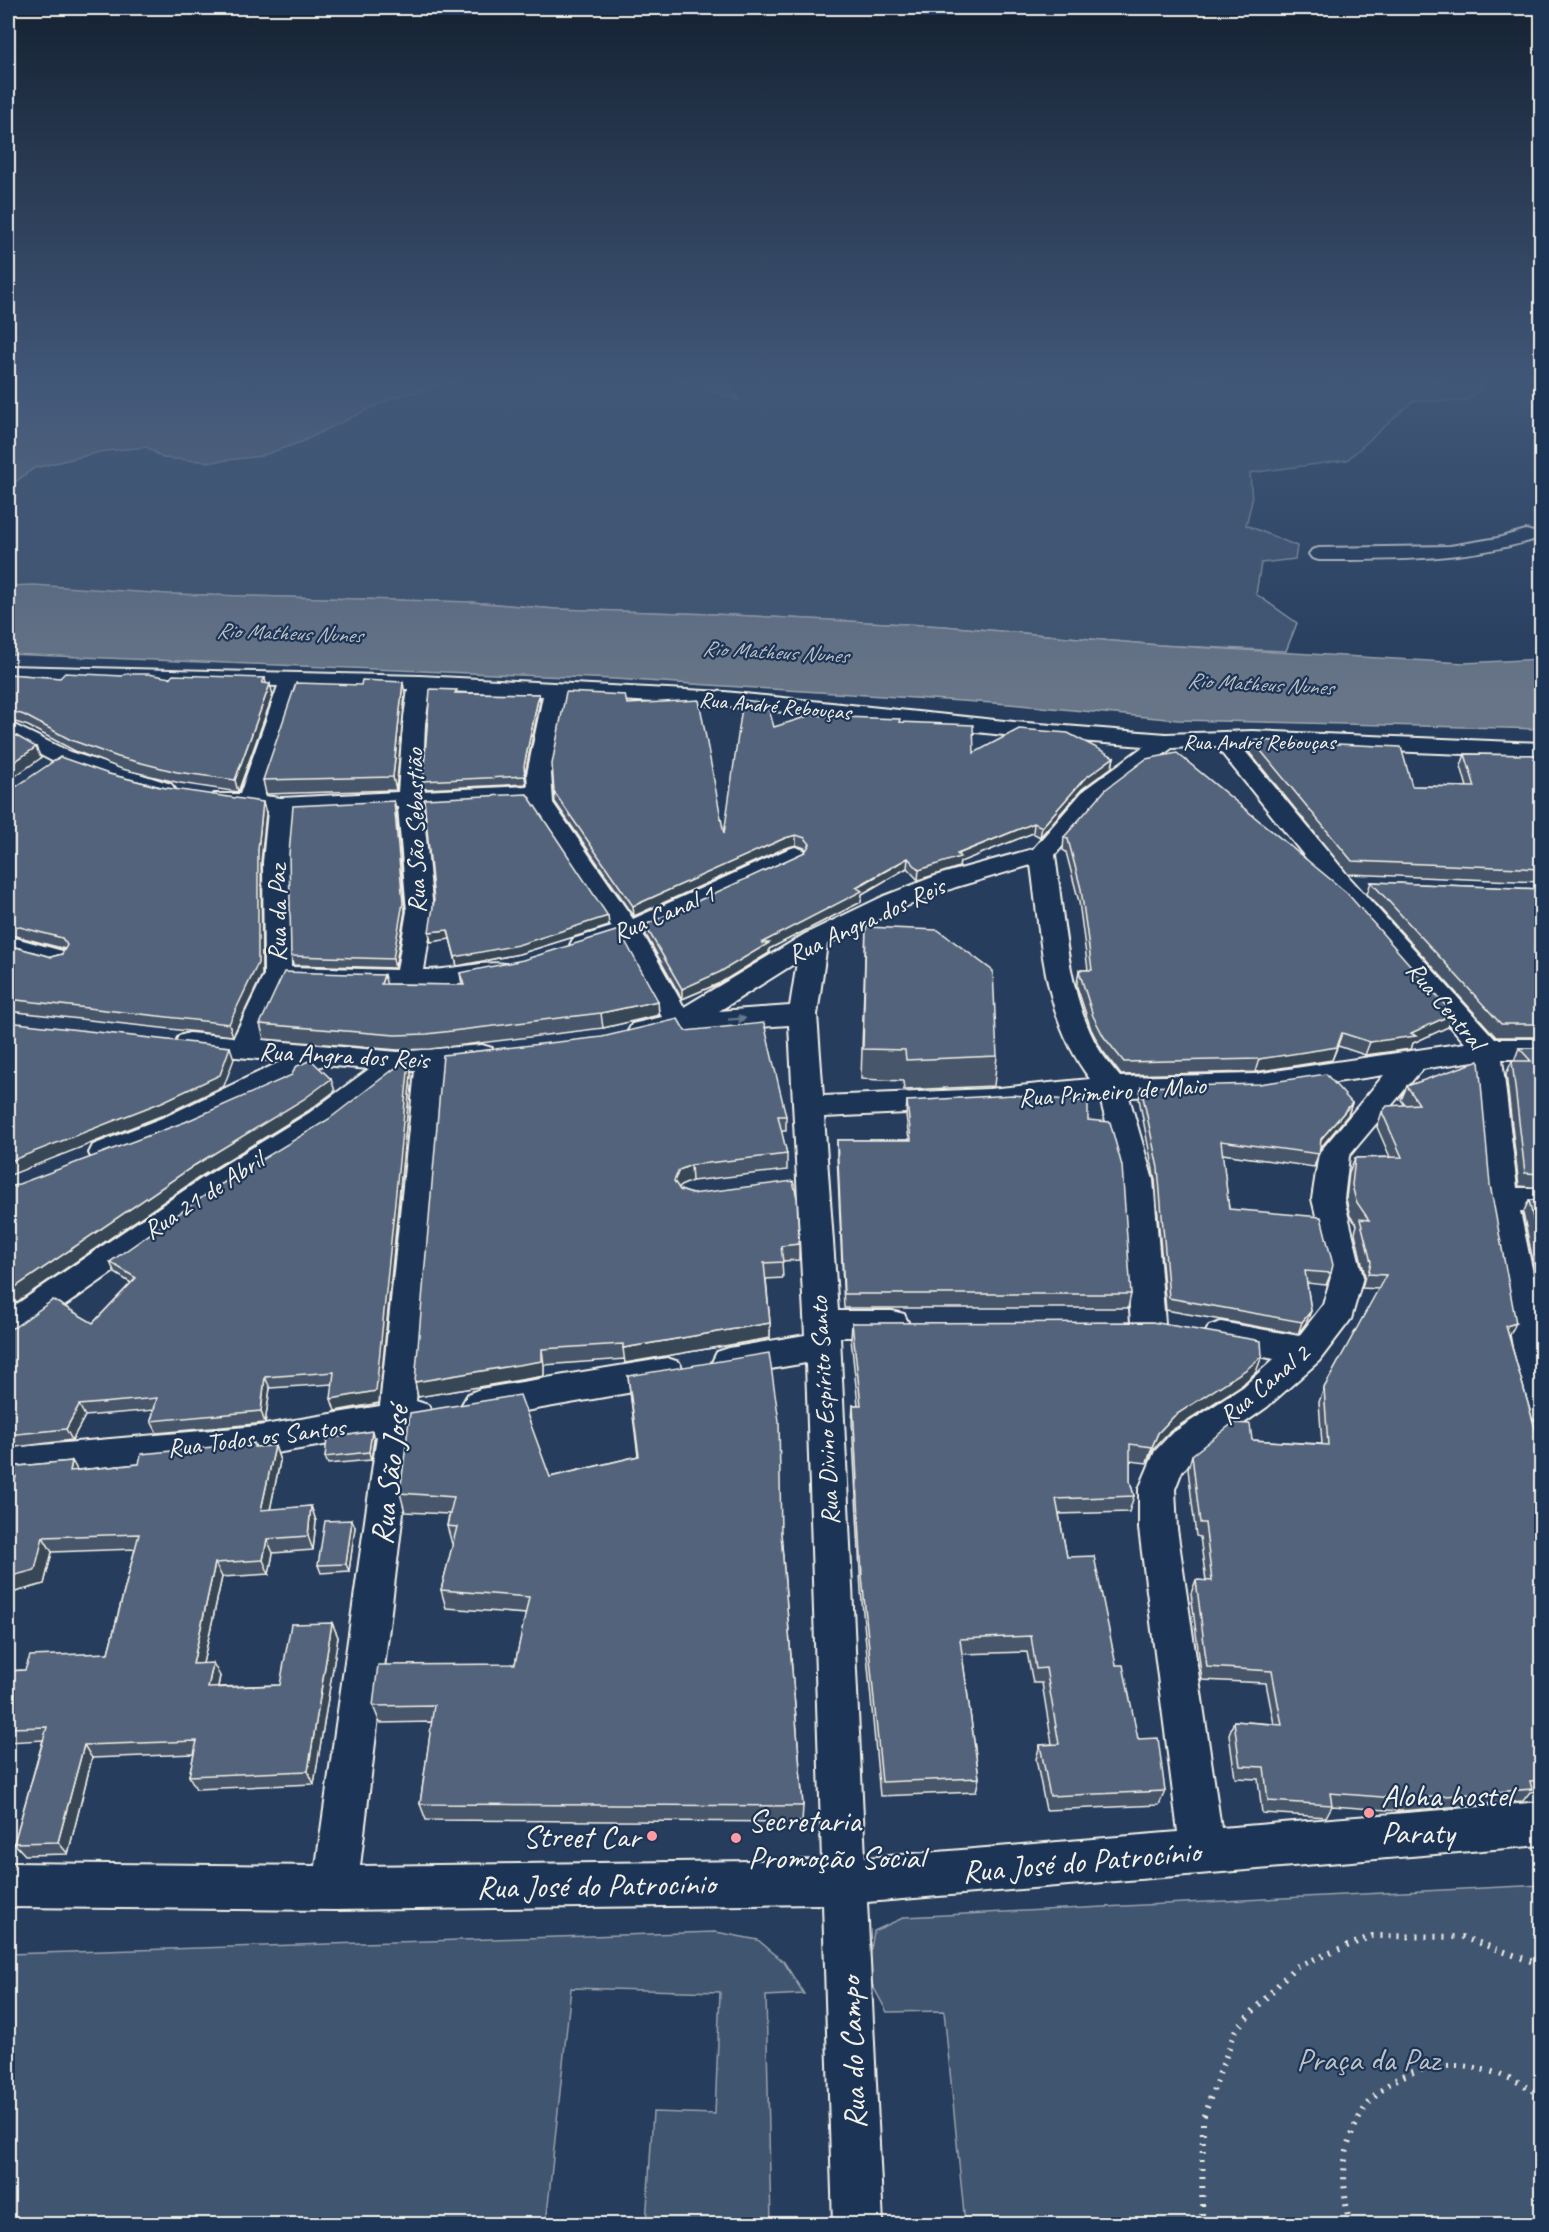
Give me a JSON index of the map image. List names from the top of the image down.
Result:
{
  "streets": {
    "street": [
      "Rua André Rebouças",
      "Rua São Sebastião",
      "Rua da Paz",
      "Rua Canal 1",
      "Rua Angra dos Reis",
      "Rua Central",
      "Rua Primeiro de Maio",
      "Rua 21 de Abril",
      "Rua Canal 2",
      "Rua Divino Espírito Santo",
      "Rua Todos os Santos",
      "Rua São José",
      "Rua José do Patrocínio",
      "Rua do Campo"
    ]
  },
  "crossings": [
    ["Rua André Rebouças", "Rua São Sebastião"],
    ["Rua André Rebouças", "Rua Central"],
    ["Rua da Paz", "Rua Angra dos Reis"],
    ["Rua Angra dos Reis", "Rua 21 de Abril"],
    ["Rua Angra dos Reis", "Rua Divino Espírito Santo"],
    ["Rua Angra dos Reis", "Rua São José"],
    ["Rua Primeiro de Maio", "Rua Canal 2"],
    ["Rua Primeiro de Maio", "Rua Divino Espírito Santo"],
    ["Rua 21 de Abril", "Rua São José"],
    ["Rua Canal 2", "Rua José do Patrocínio"],
    ["Rua Divino Espírito Santo", "Rua Todos os Santos"],
    ["Rua Divino Espírito Santo", "Rua José do Patrocínio"],
    ["Rua Divino Espírito Santo", "Rua do Campo"],
    ["Rua Todos os Santos", "Rua São José"],
    ["Rua São José", "Rua José do Patrocínio"],
    ["Rua José do Patrocínio", "Rua do Campo"]
  ],
  "water": ["Rio Matheus Nunes"],
  "parks": ["Praça da Paz"],
  "places": ["Aloha hostel Paraty", "Street Car", "Secretaria Promoção Social"]
}
